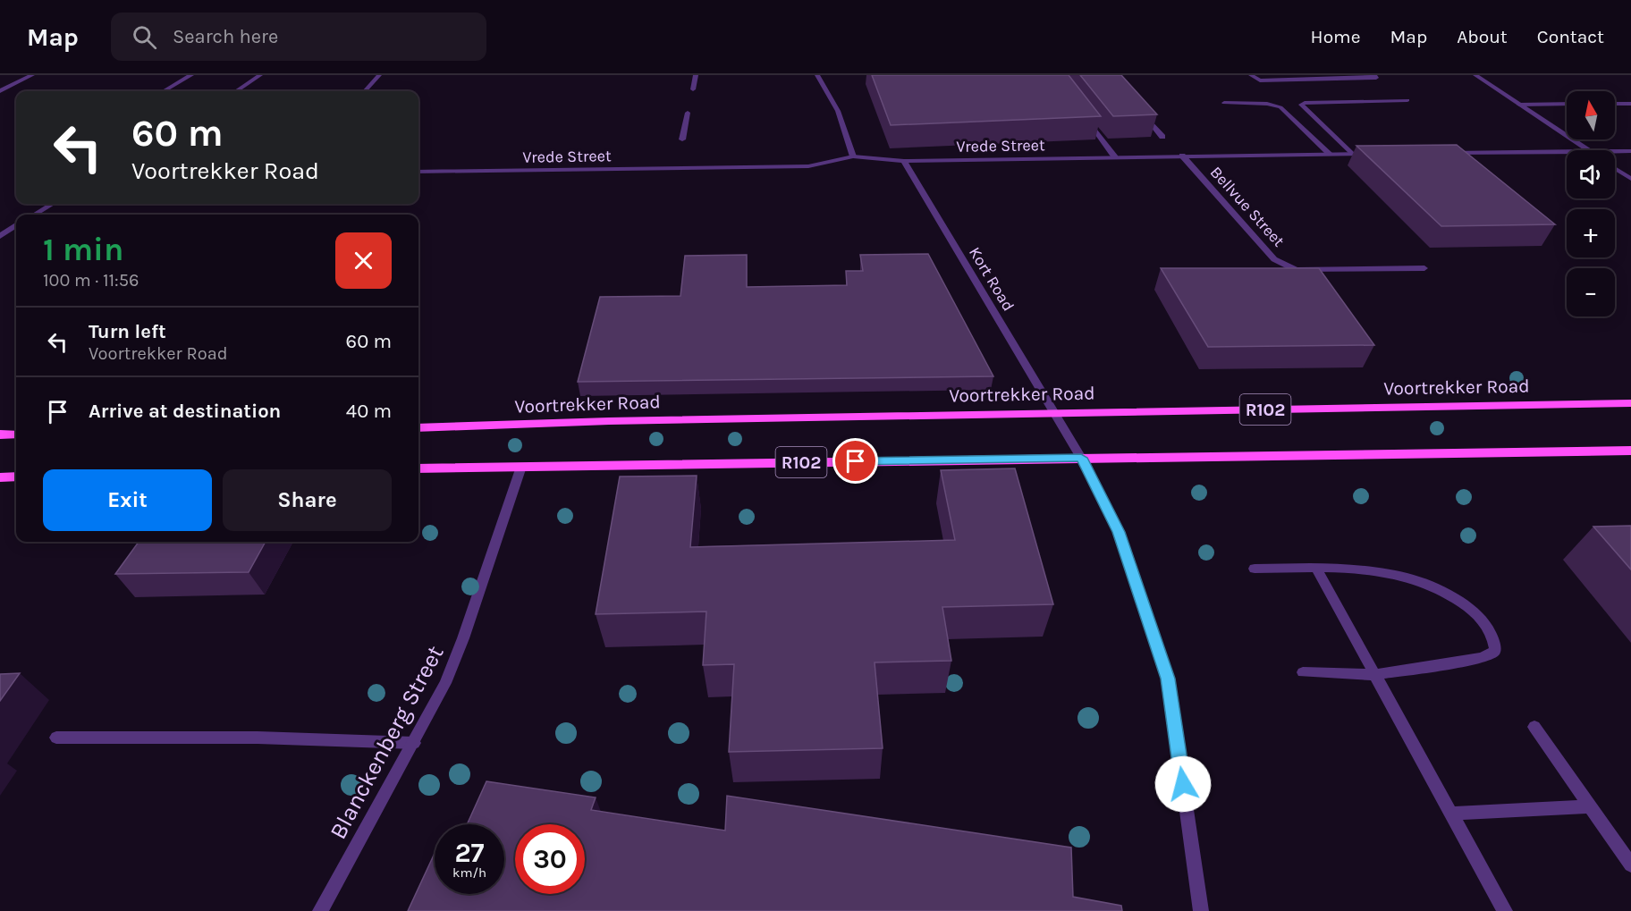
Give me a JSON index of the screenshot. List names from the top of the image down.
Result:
{
  "streets": {
    "main road": ["Voortrekker Road", "R102"],
    "street": [
      "Vrede Street",
      "Bellvue Street",
      "Kort Road",
      "Blanckenberg Street"
    ]
  },
  "crossings": [
    ["Vrede Street", "Bellvue Street"],
    ["Vrede Street", "Kort Road"],
    ["Kort Road", "Voortrekker Road"],
    ["Kort Road", "R102"],
    ["R102", "Blanckenberg Street"]
  ],
  "north": "top",
  "page": {
    "header": "Map",
    "search": "Search here",
    "nav": [
      "Home",
      "Map",
      "About",
      "Contact"
    ],
    "map_buttons": ["+", "−"],
    "turn": ["60 m", "Voortrekker Road"],
    "heading": ["1 min", "100 m · 11:56"],
    "list": [
      {
        "name": "Turn left",
        "note": "Voortrekker Road",
        "value": "60 m"
      },
      {
        "name": "Arrive at destination",
        "value": "40 m"
      }
    ],
    "buttons": ["Exit", "Share"],
    "speed": "27 km/h",
    "limit": "30"
  }
}
